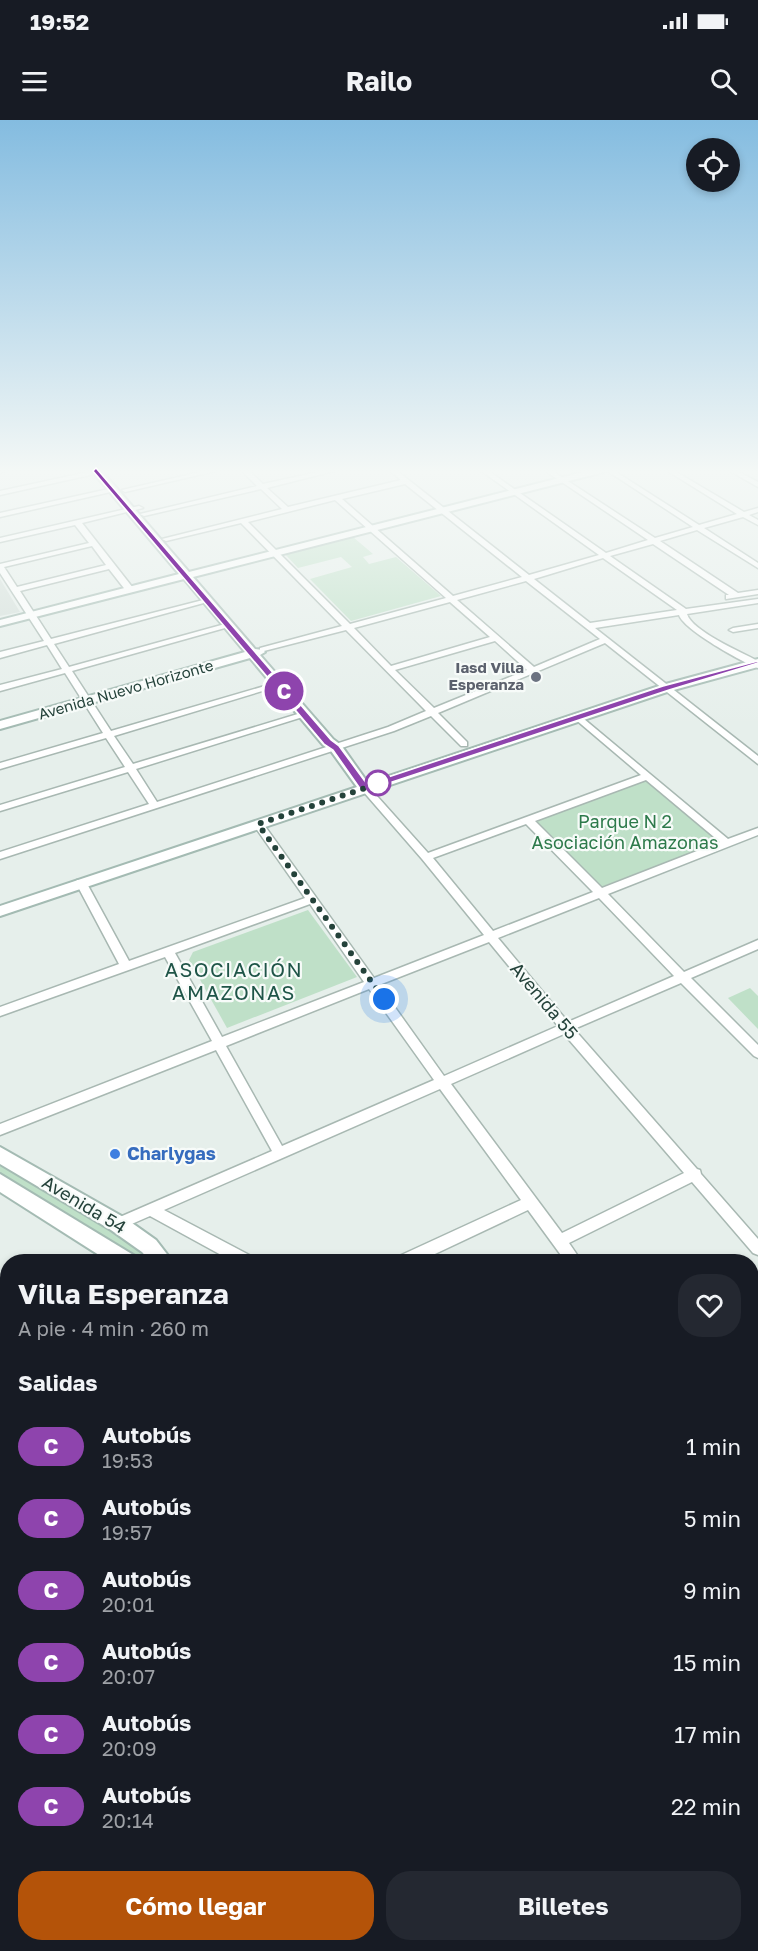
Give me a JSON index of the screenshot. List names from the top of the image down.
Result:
{
  "streets": {
    "street": ["Avenida Nuevo Horizonte", "Avenida 55", "Avenida 54"]
  },
  "crossings": [
    ["Avenida Nuevo Horizonte", "Avenida 55"]
  ],
  "districts": ["ASOCIACIÓN AMAZONAS"],
  "parks": ["Parque N 2 Asociación Amazonas"],
  "places": ["Iasd Villa Esperanza", "Charlygas"],
  "lines": ["bus line C"],
  "page": {
    "status": "19:52",
    "header": "Railo",
    "on_map": "C",
    "heading": [
      ["Villa Esperanza", "A pie · 4 min · 260 m"],
      "Salidas"
    ],
    "list": [
      {
        "mark": "C",
        "name": "Autobús",
        "note": "19:53",
        "value": "1 min"
      },
      {
        "mark": "C",
        "name": "Autobús",
        "note": "19:57",
        "value": "5 min"
      },
      {
        "mark": "C",
        "name": "Autobús",
        "note": "20:01",
        "value": "9 min"
      },
      {
        "mark": "C",
        "name": "Autobús",
        "note": "20:07",
        "value": "15 min"
      },
      {
        "mark": "C",
        "name": "Autobús",
        "note": "20:09",
        "value": "17 min"
      },
      {
        "mark": "C",
        "name": "Autobús",
        "note": "20:14",
        "value": "22 min"
      }
    ],
    "buttons": ["Cómo llegar", "Billetes"]
  }
}
